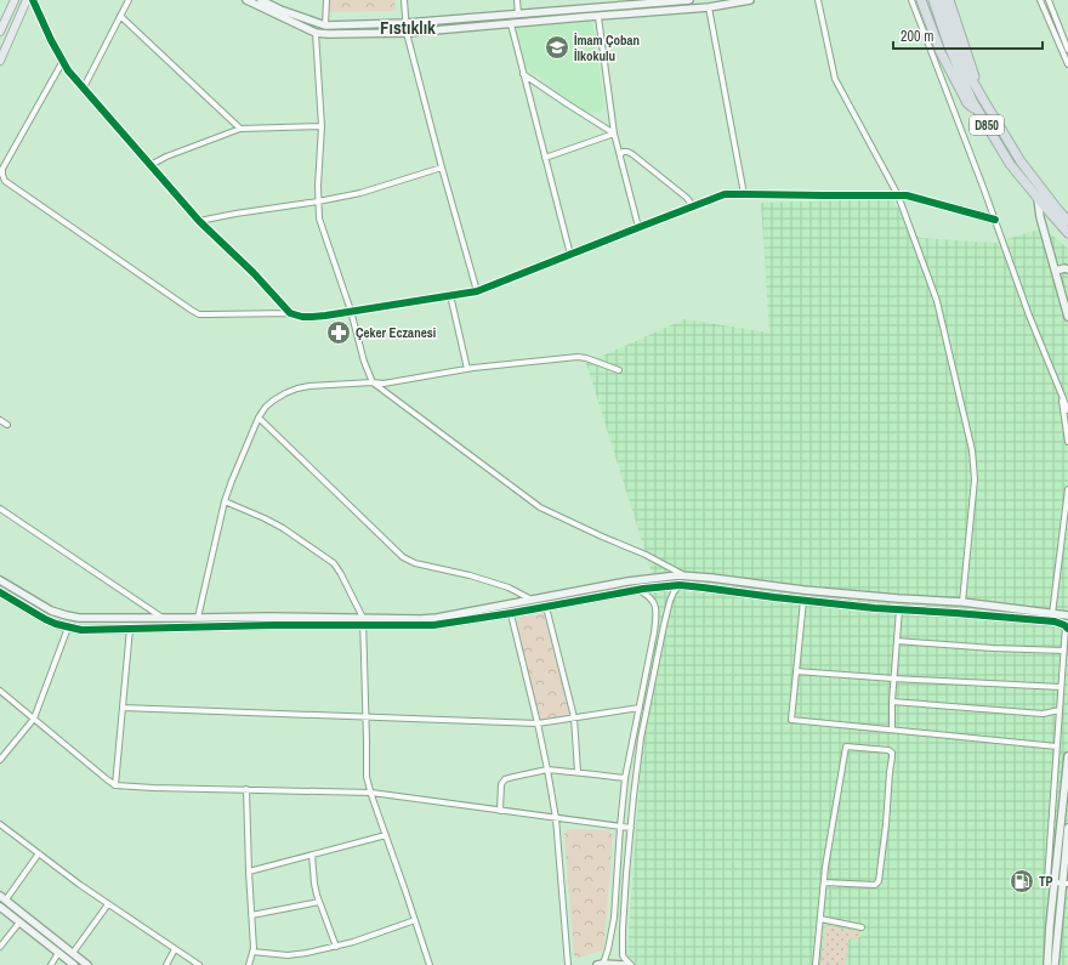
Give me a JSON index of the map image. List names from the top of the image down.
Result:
{
  "streets": {
    "highway": ["D850"]
  },
  "districts": ["Fıstıklık"],
  "places": {
    "school or university": ["İmam Çoban İlkokulu"],
    "pharmacy": ["Çeker Eczanesi"],
    "fuel station": ["TP"]
  },
  "scale_bar": "200 m"
}
